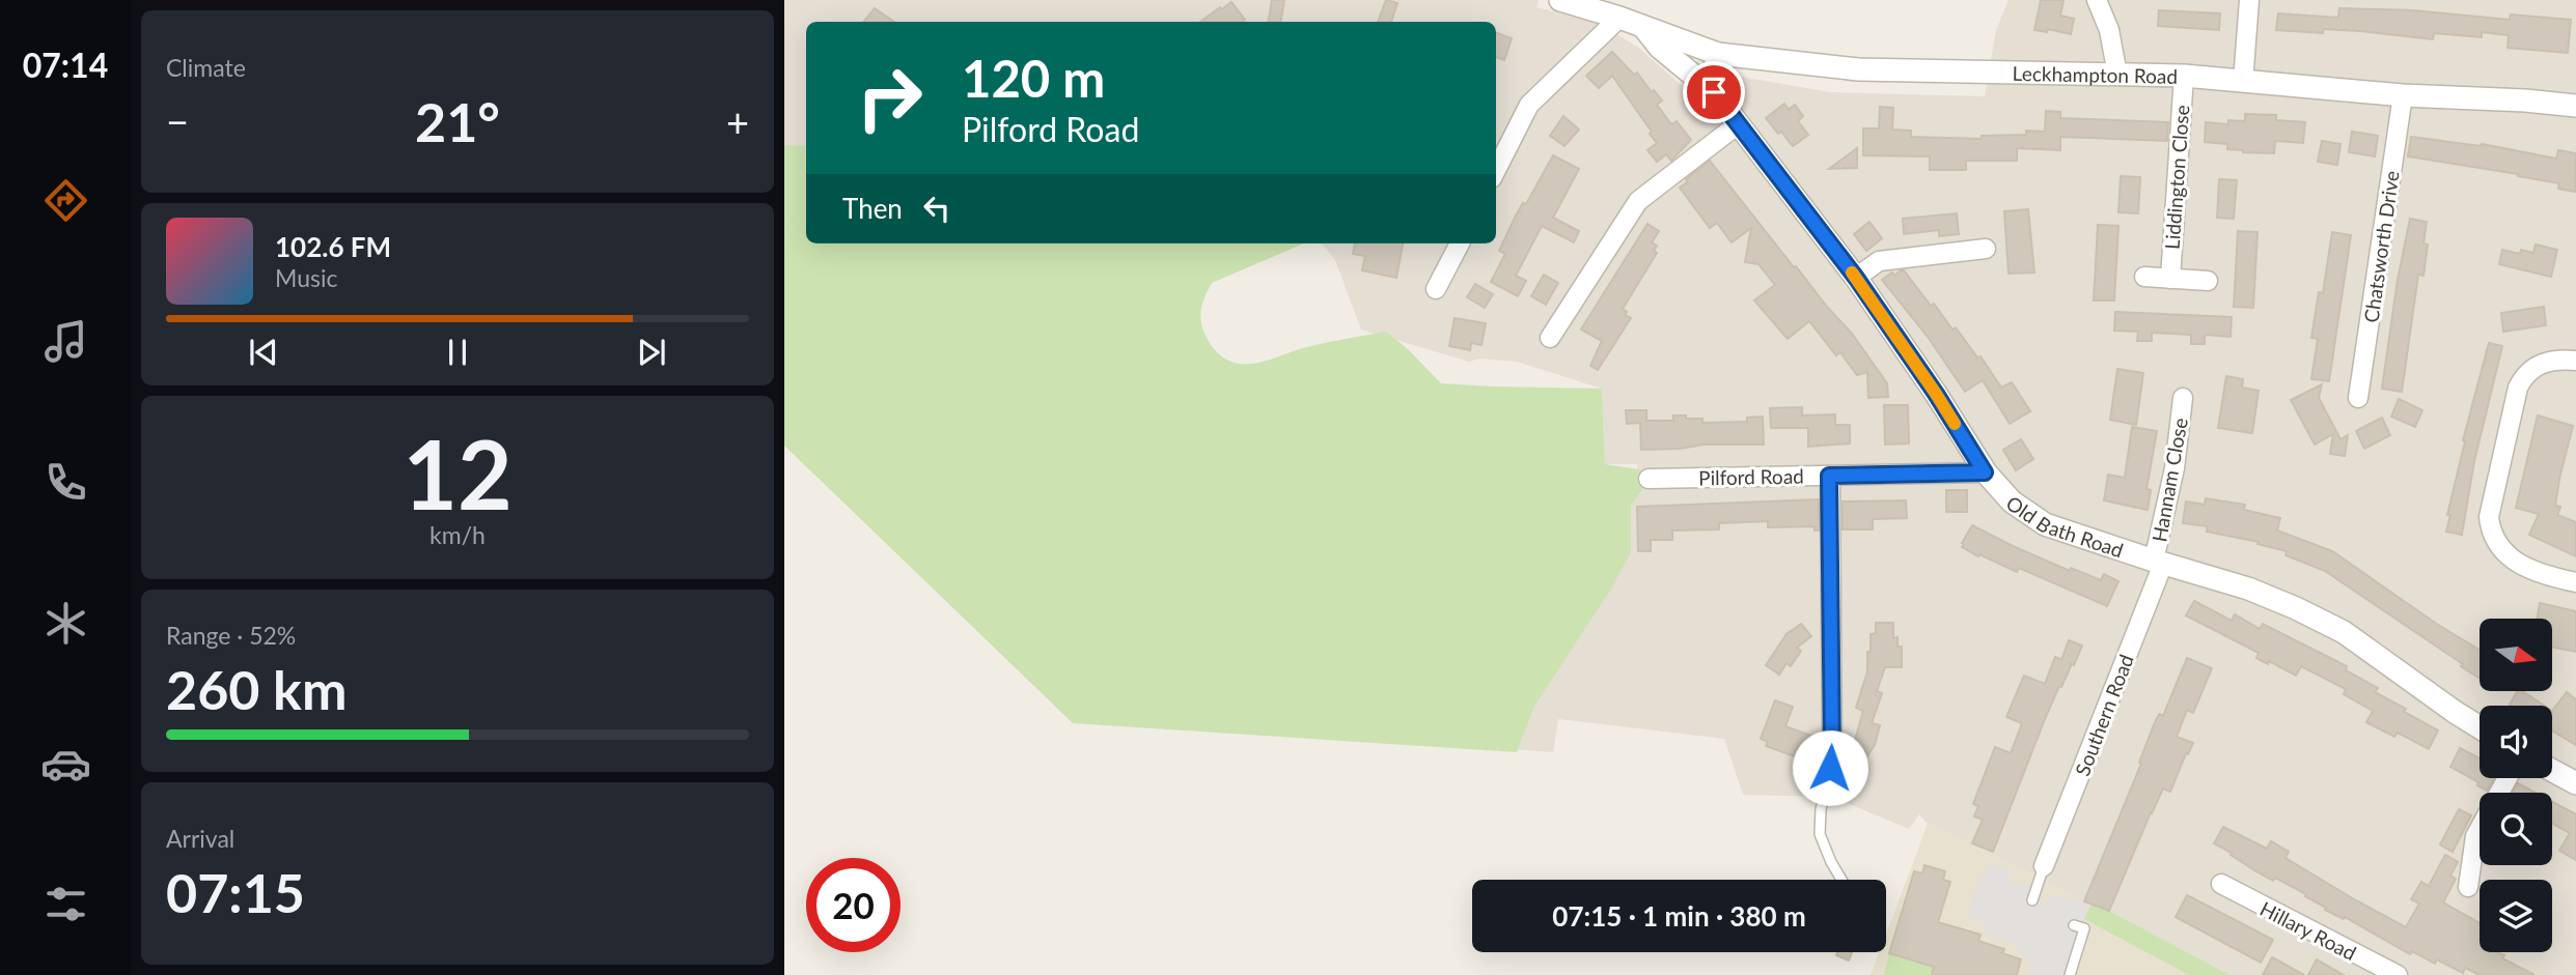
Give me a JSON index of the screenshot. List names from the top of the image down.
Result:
{
  "streets": {
    "street": [
      "Leckhampton Road",
      "Liddington Close",
      "Chatsworth Drive",
      "Pilford Road",
      "Hannam Close",
      "Old Bath Road",
      "Southern Road",
      "Hillary Road"
    ]
  },
  "crossings": [
    ["Leckhampton Road", "Liddington Close"],
    ["Leckhampton Road", "Chatsworth Drive"],
    ["Leckhampton Road", "Old Bath Road"],
    ["Pilford Road", "Old Bath Road"],
    ["Hannam Close", "Old Bath Road"],
    ["Hannam Close", "Southern Road"],
    ["Old Bath Road", "Southern Road"]
  ],
  "north": "right",
  "page": {
    "tabs": "07:14",
    "tile": [
      "Climate",
      ["12", "km/h"],
      ["Range · 52%", "260 km"],
      ["Arrival", "07:15"]
    ],
    "turn": ["120 m", "Pilford Road"],
    "heat": ["−", "21°", "+"],
    "then": "Then",
    "song": ["102.6 FM", "Music"],
    "limit": "20",
    "trip": "07:15 · 1 min · 380 m"
  }
}
